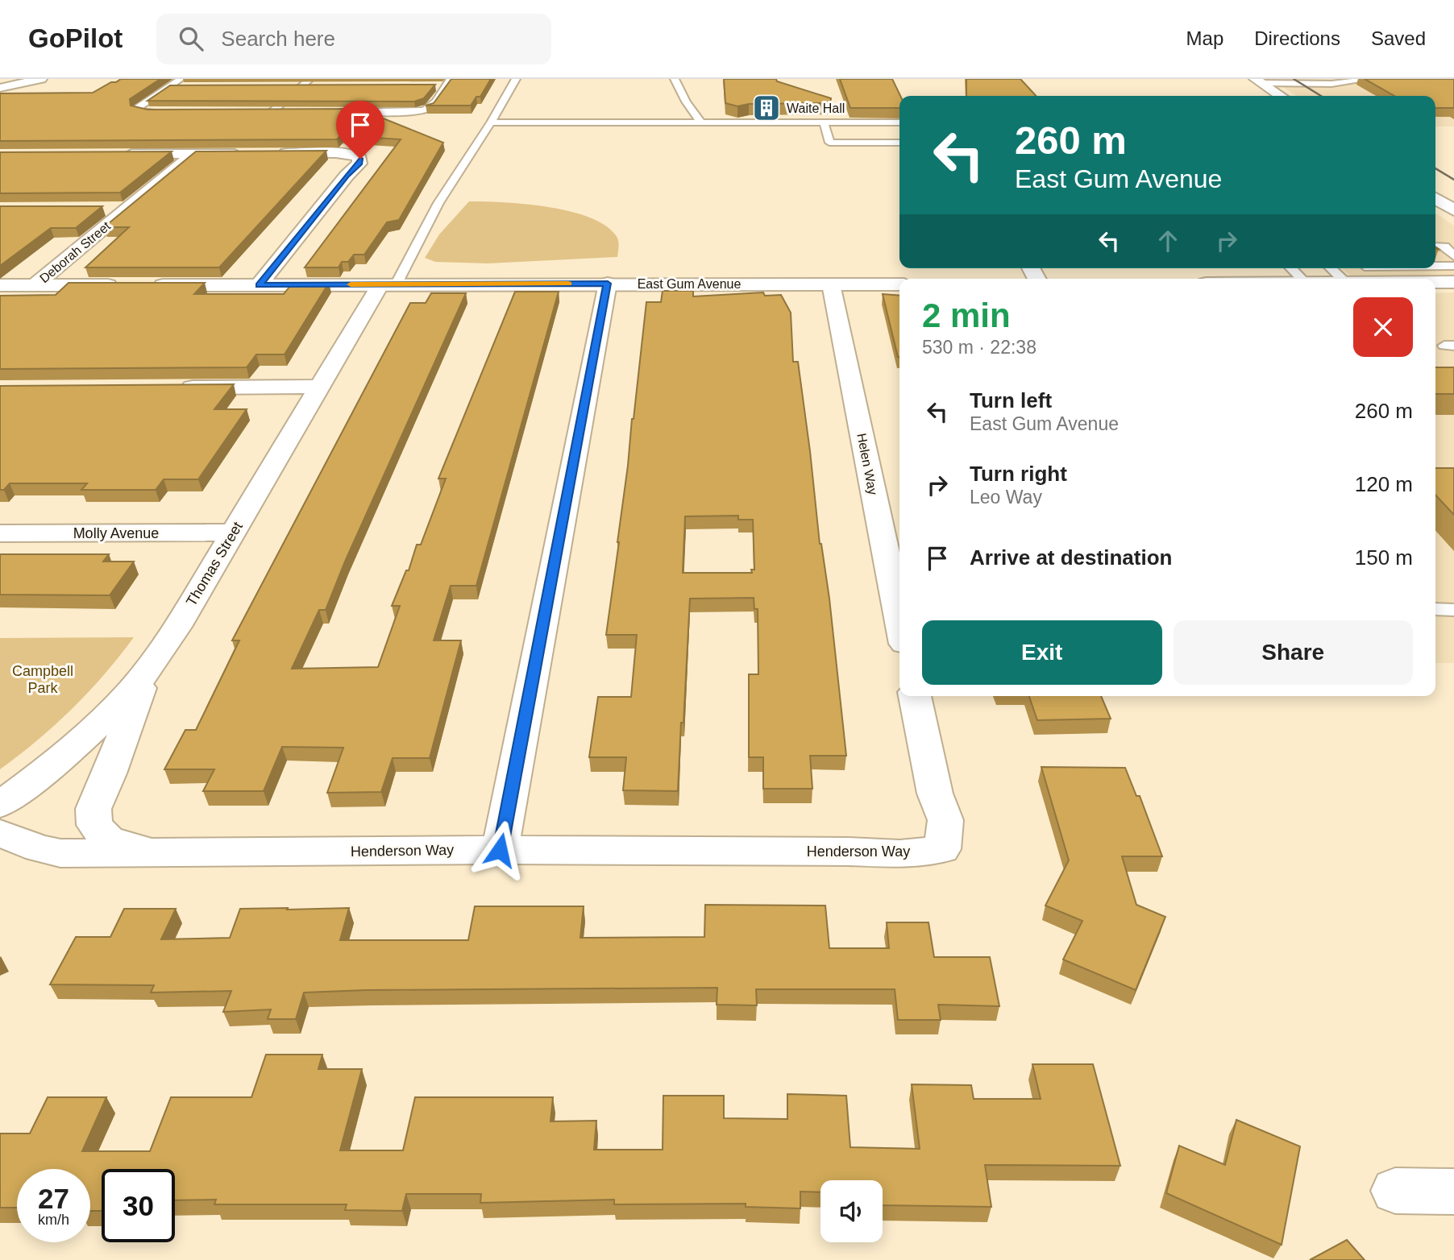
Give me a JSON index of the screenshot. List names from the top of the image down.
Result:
{
  "streets": {
    "street": [
      "Deborah Street",
      "East Gum Avenue",
      "Helen Way",
      "Molly Avenue",
      "Thomas Street",
      "Henderson Way"
    ]
  },
  "crossings": [
    ["East Gum Avenue", "Helen Way"],
    ["East Gum Avenue", "Thomas Street"],
    ["Molly Avenue", "Thomas Street"]
  ],
  "parks": ["Campbell Park"],
  "places": {
    "building": ["Waite Hall"]
  },
  "page": {
    "header": "GoPilot",
    "search": "Search here",
    "nav": ["Map", "Directions", "Saved"],
    "turn": ["260 m", "East Gum Avenue"],
    "heading": ["2 min", "530 m · 22:38"],
    "list": [
      {
        "name": "Turn left",
        "note": "East Gum Avenue",
        "value": "260 m"
      },
      {
        "name": "Turn right",
        "note": "Leo Way",
        "value": "120 m"
      },
      {
        "name": "Arrive at destination",
        "value": "150 m"
      }
    ],
    "buttons": ["Exit", "Share"],
    "speed": "27 km/h",
    "limit": "30"
  }
}
